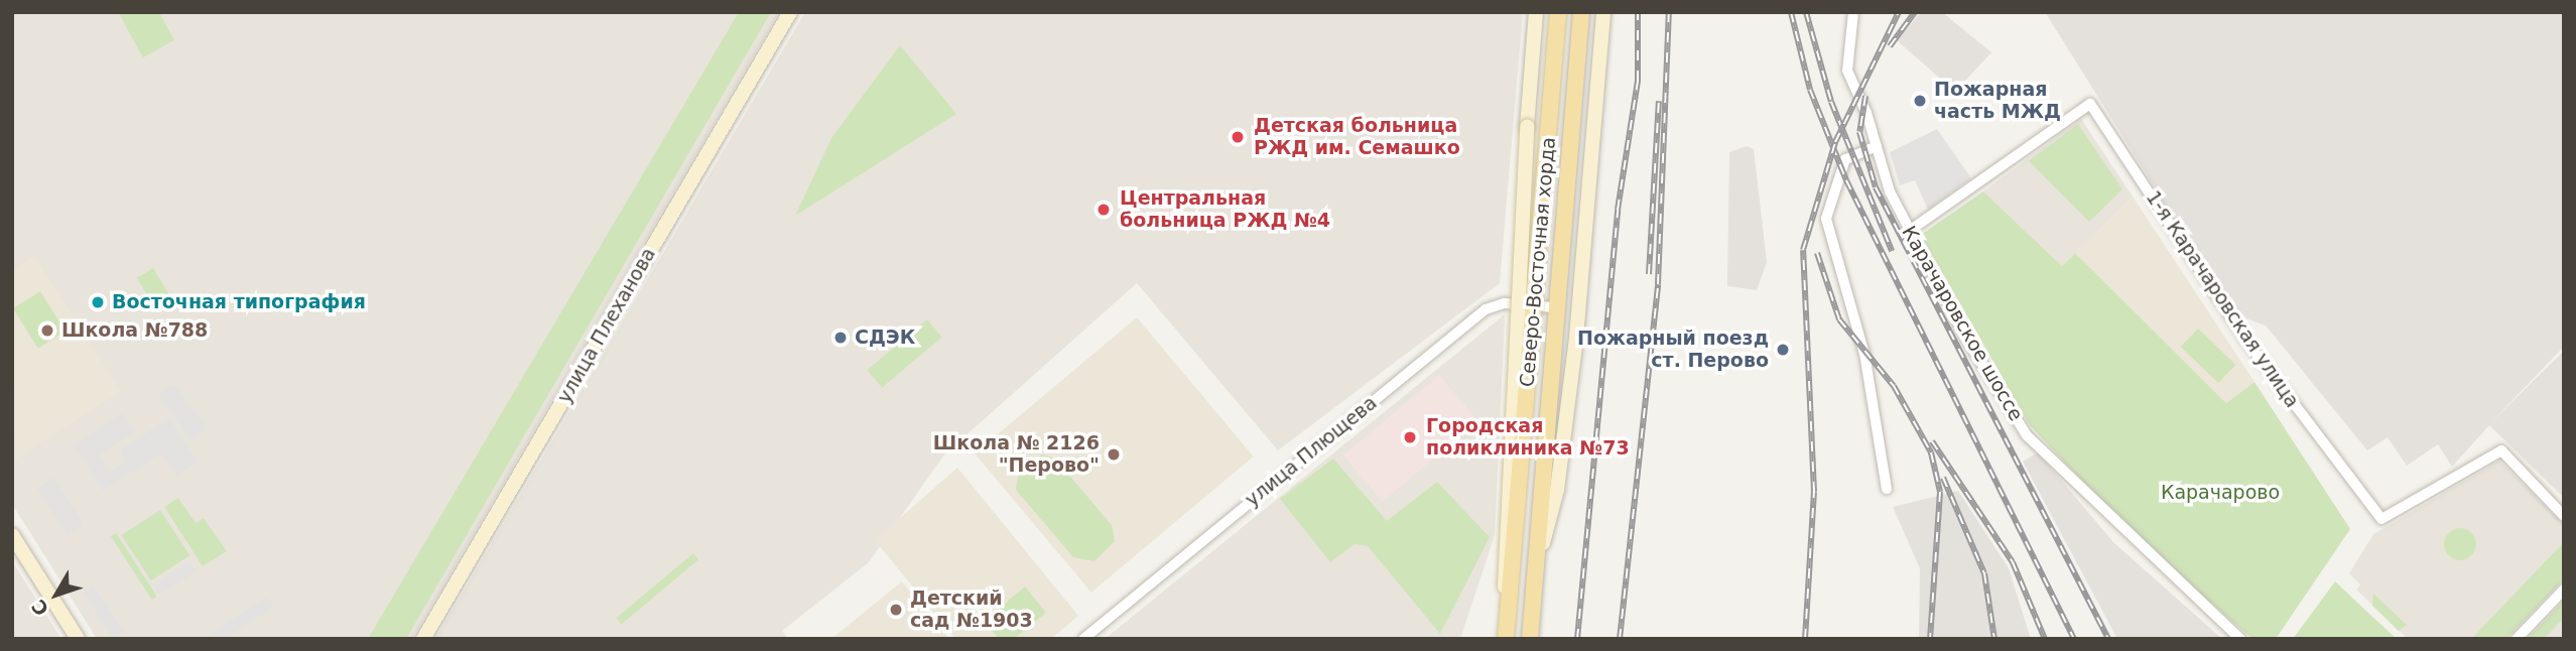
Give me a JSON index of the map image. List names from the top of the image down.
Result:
{
  "streets": {
    "main road": ["Северо-Восточная хорда"],
    "street": [
      "1-я Карачаровская улица",
      "Карачаровское шоссе",
      "улица Плеханова",
      "улица Плющева"
    ]
  },
  "crossings": [
    ["1-я Карачаровская улица", "Карачаровское шоссе"]
  ],
  "parks": ["Карачарово"],
  "places": [
    "Пожарная часть МЖД",
    "Детская больница РЖД им. Семашко",
    "Центральная больница РЖД №4",
    "Восточная типография",
    "Школа №788",
    "СДЭК",
    "Пожарный поезд ст. Перово",
    "Городская поликлиника №73",
    "Школа № 2126 \"Перово\"",
    "Детский сад №1903"
  ],
  "north": "bottom left"
}
